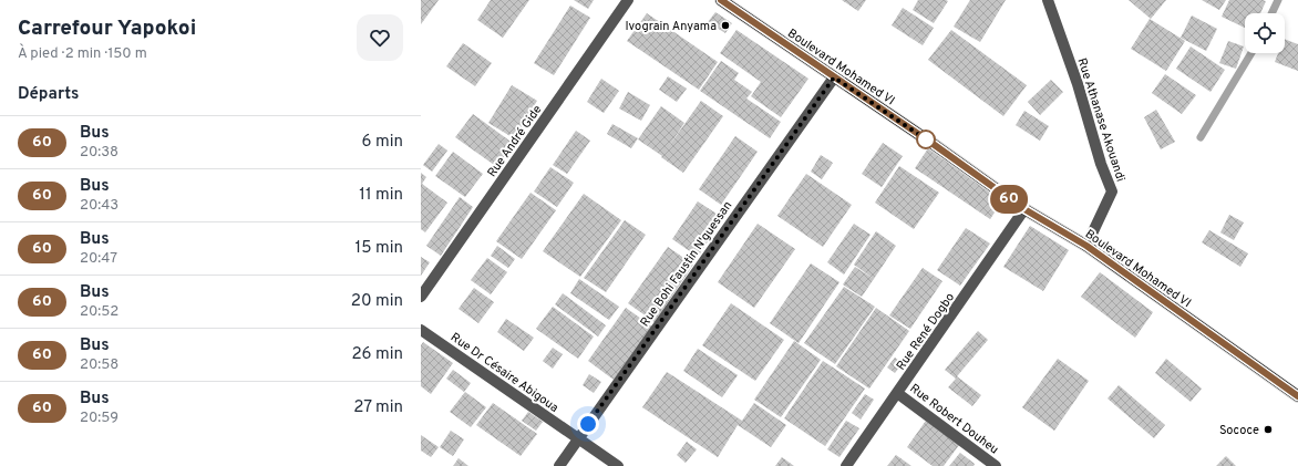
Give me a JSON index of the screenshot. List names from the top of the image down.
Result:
{
  "streets": {
    "main road": ["Boulevard Mohamed VI"],
    "street": [
      "Rue Athanase Akouandi",
      "Rue André Gide",
      "Rue Bohi Faustin N'guessan",
      "Rue René Dogbo",
      "Rue Dr Césaire Abigoua",
      "Rue Robert Douheu"
    ]
  },
  "crossings": [
    ["Boulevard Mohamed VI", "Rue Athanase Akouandi"],
    ["Boulevard Mohamed VI", "Rue Bohi Faustin N'guessan"],
    ["Boulevard Mohamed VI", "Rue René Dogbo"],
    ["Rue Bohi Faustin N'guessan", "Rue Dr Césaire Abigoua"],
    ["Rue René Dogbo", "Rue Robert Douheu"]
  ],
  "places": ["Ivograin Anyama", "Sococe"],
  "lines": ["bus line 60"],
  "page": {
    "heading": [
      ["Carrefour Yapokoi", "À pied · 2 min · 150 m"],
      "Départs"
    ],
    "on_map": "60",
    "list": [
      {
        "mark": "60",
        "name": "Bus",
        "note": "20:38",
        "value": "6 min"
      },
      {
        "mark": "60",
        "name": "Bus",
        "note": "20:43",
        "value": "11 min"
      },
      {
        "mark": "60",
        "name": "Bus",
        "note": "20:47",
        "value": "15 min"
      },
      {
        "mark": "60",
        "name": "Bus",
        "note": "20:52",
        "value": "20 min"
      },
      {
        "mark": "60",
        "name": "Bus",
        "note": "20:58",
        "value": "26 min"
      },
      {
        "mark": "60",
        "name": "Bus",
        "note": "20:59",
        "value": "27 min"
      }
    ]
  }
}
